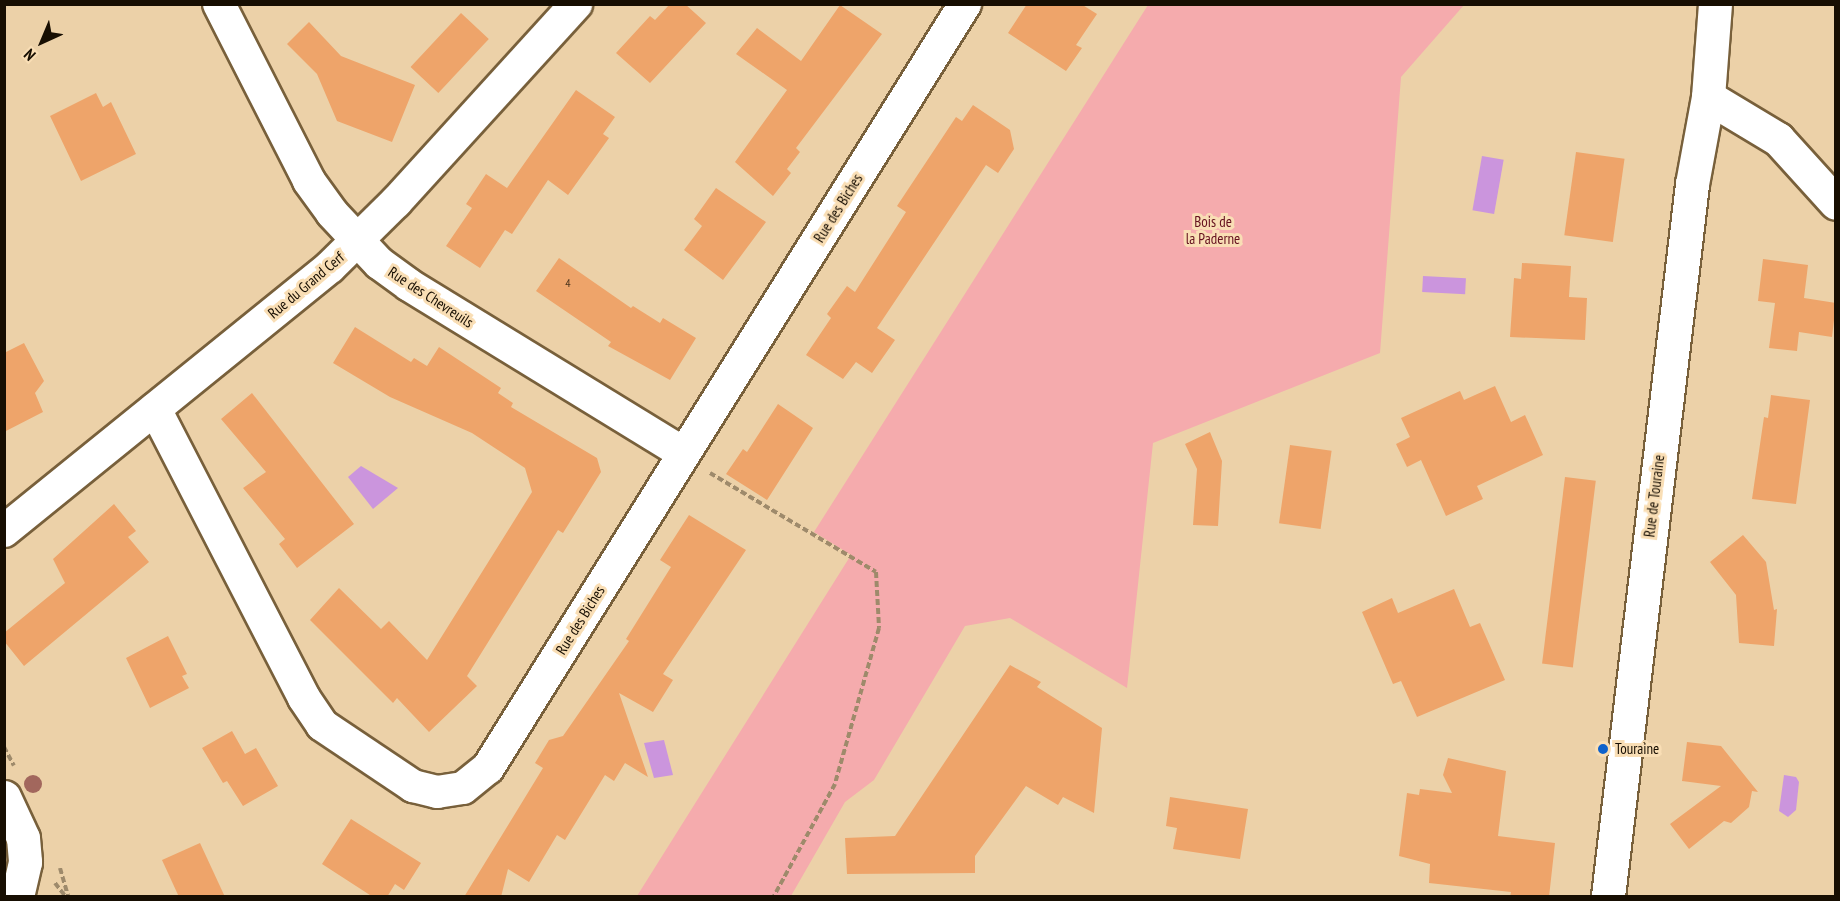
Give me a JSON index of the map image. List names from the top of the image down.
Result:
{
  "streets": {
    "main road": ["Rue de Touraine"],
    "street": ["Rue des Biches", "Rue du Grand Cerf", "Rue des Chevreuils"]
  },
  "crossings": [
    ["Rue des Biches", "Rue du Grand Cerf"],
    ["Rue des Biches", "Rue des Chevreuils"],
    ["Rue du Grand Cerf", "Rue des Chevreuils"]
  ],
  "parks": ["Bois de la Paderne"],
  "places": ["Touraine"],
  "house_numbers": ["4"],
  "north": "bottom left"
}
